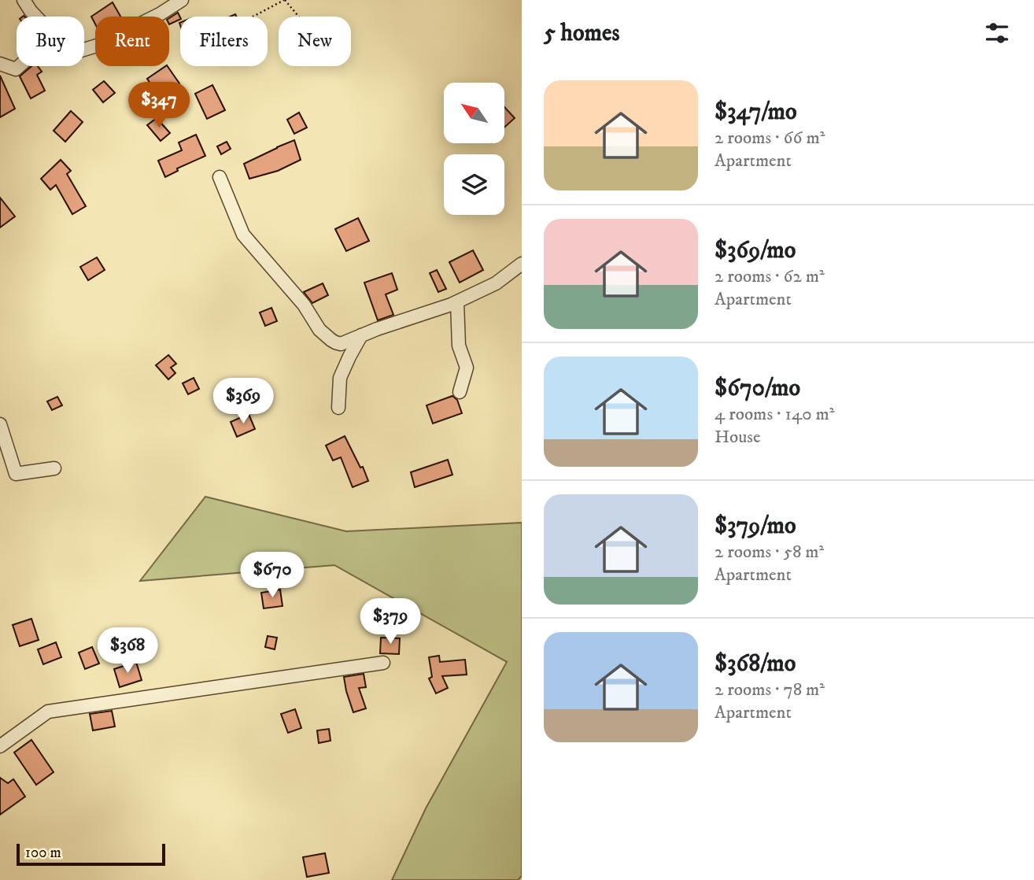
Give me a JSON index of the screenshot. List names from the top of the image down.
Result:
{
  "scale_bar": "100 m",
  "north": "top left",
  "page": {
    "heading": "5 homes",
    "chip": [
      "Buy",
      "Rent",
      "Filters",
      "New"
    ],
    "list": [
      {
        "name": "$347/mo",
        "note": "2 rooms · 66 m² · Apartment"
      },
      {
        "name": "$369/mo",
        "note": "2 rooms · 62 m² · Apartment"
      },
      {
        "name": "$670/mo",
        "note": "4 rooms · 140 m² · House"
      },
      {
        "name": "$379/mo",
        "note": "2 rooms · 58 m² · Apartment"
      },
      {
        "name": "$368/mo",
        "note": "2 rooms · 78 m² · Apartment"
      }
    ],
    "price": [
      "$347",
      "$369",
      "$670",
      "$379",
      "$368"
    ],
    "scale": "100 m"
  }
}
